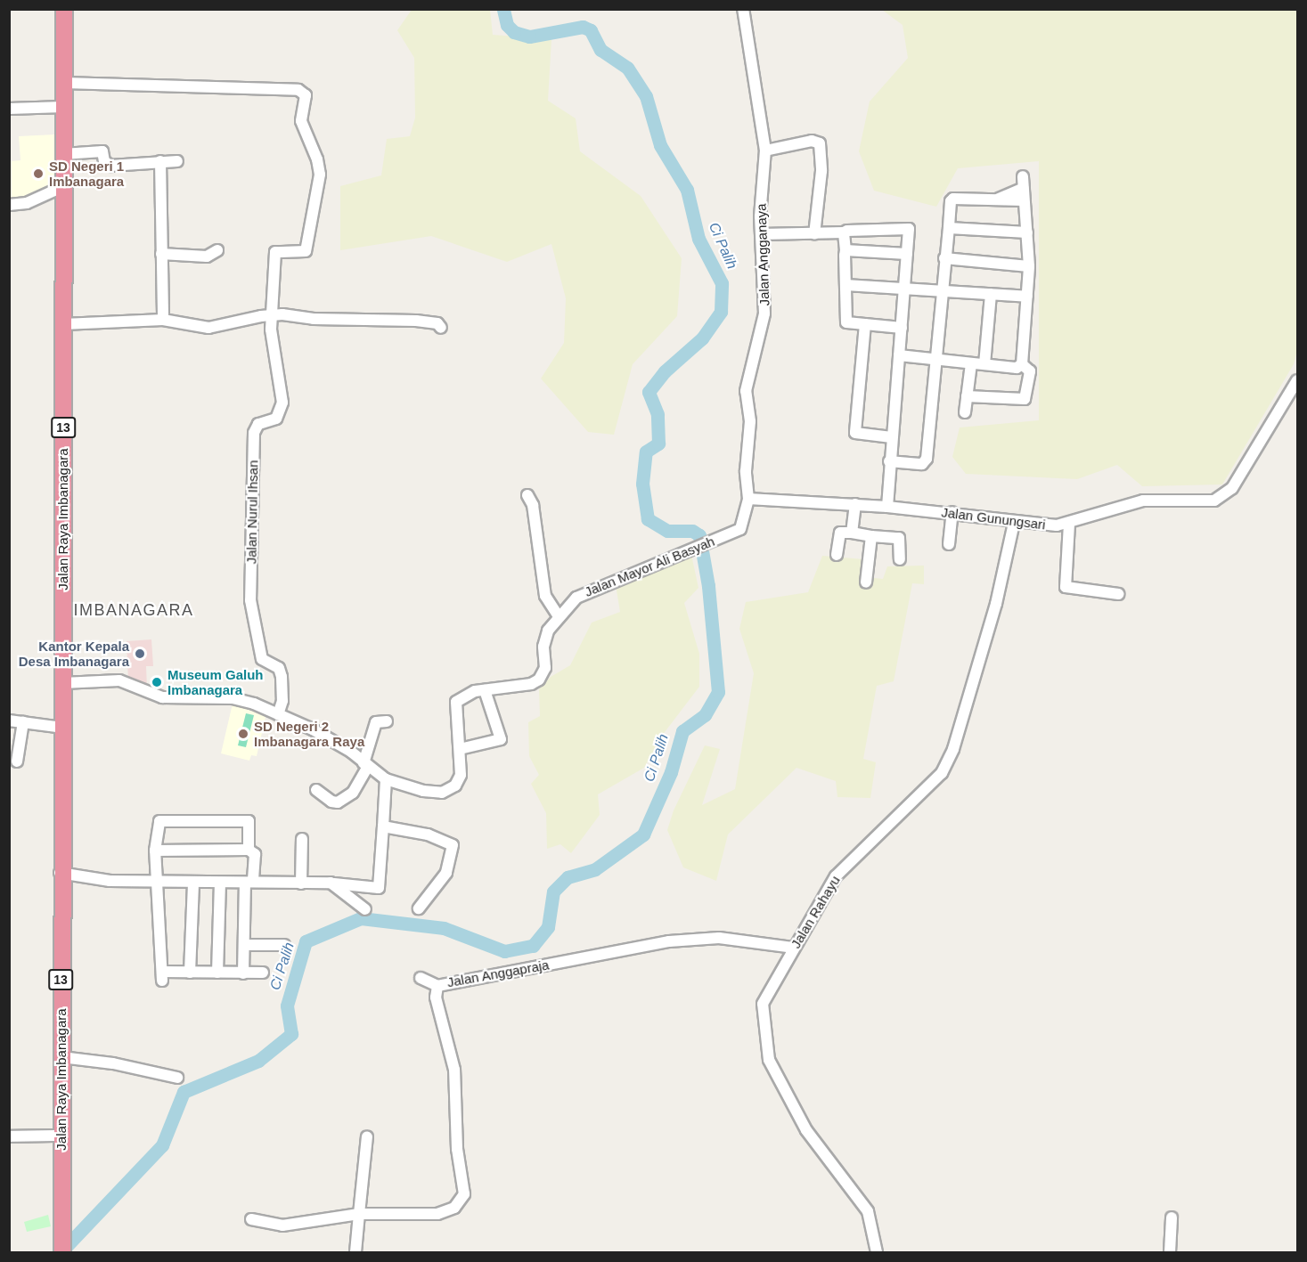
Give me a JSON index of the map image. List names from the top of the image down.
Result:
{
  "streets": {
    "highway": ["13", "Jalan Raya Imbanagara"],
    "street": [
      "Jalan Angganaya",
      "Jalan Nurul Ihsan",
      "Jalan Gunungsari",
      "Jalan Mayor Ali Basyah",
      "Jalan Rahayu",
      "Jalan Anggapraja"
    ]
  },
  "crossings": [
    ["Jalan Angganaya", "Jalan Gunungsari"],
    ["Jalan Angganaya", "Jalan Mayor Ali Basyah"],
    ["Jalan Nurul Ihsan", "Jalan Mayor Ali Basyah"],
    ["Jalan Gunungsari", "Jalan Mayor Ali Basyah"],
    ["Jalan Gunungsari", "Jalan Rahayu"],
    ["Jalan Raya Imbanagara", "Jalan Mayor Ali Basyah"],
    ["Jalan Rahayu", "Jalan Anggapraja"]
  ],
  "districts": ["IMBANAGARA"],
  "water": ["Ci Palih"],
  "places": [
    "SD Negeri 1 Imbanagara",
    "Kantor Kepala Desa Imbanagara",
    "Museum Galuh Imbanagara",
    "SD Negeri 2 Imbanagara Raya"
  ]
}
